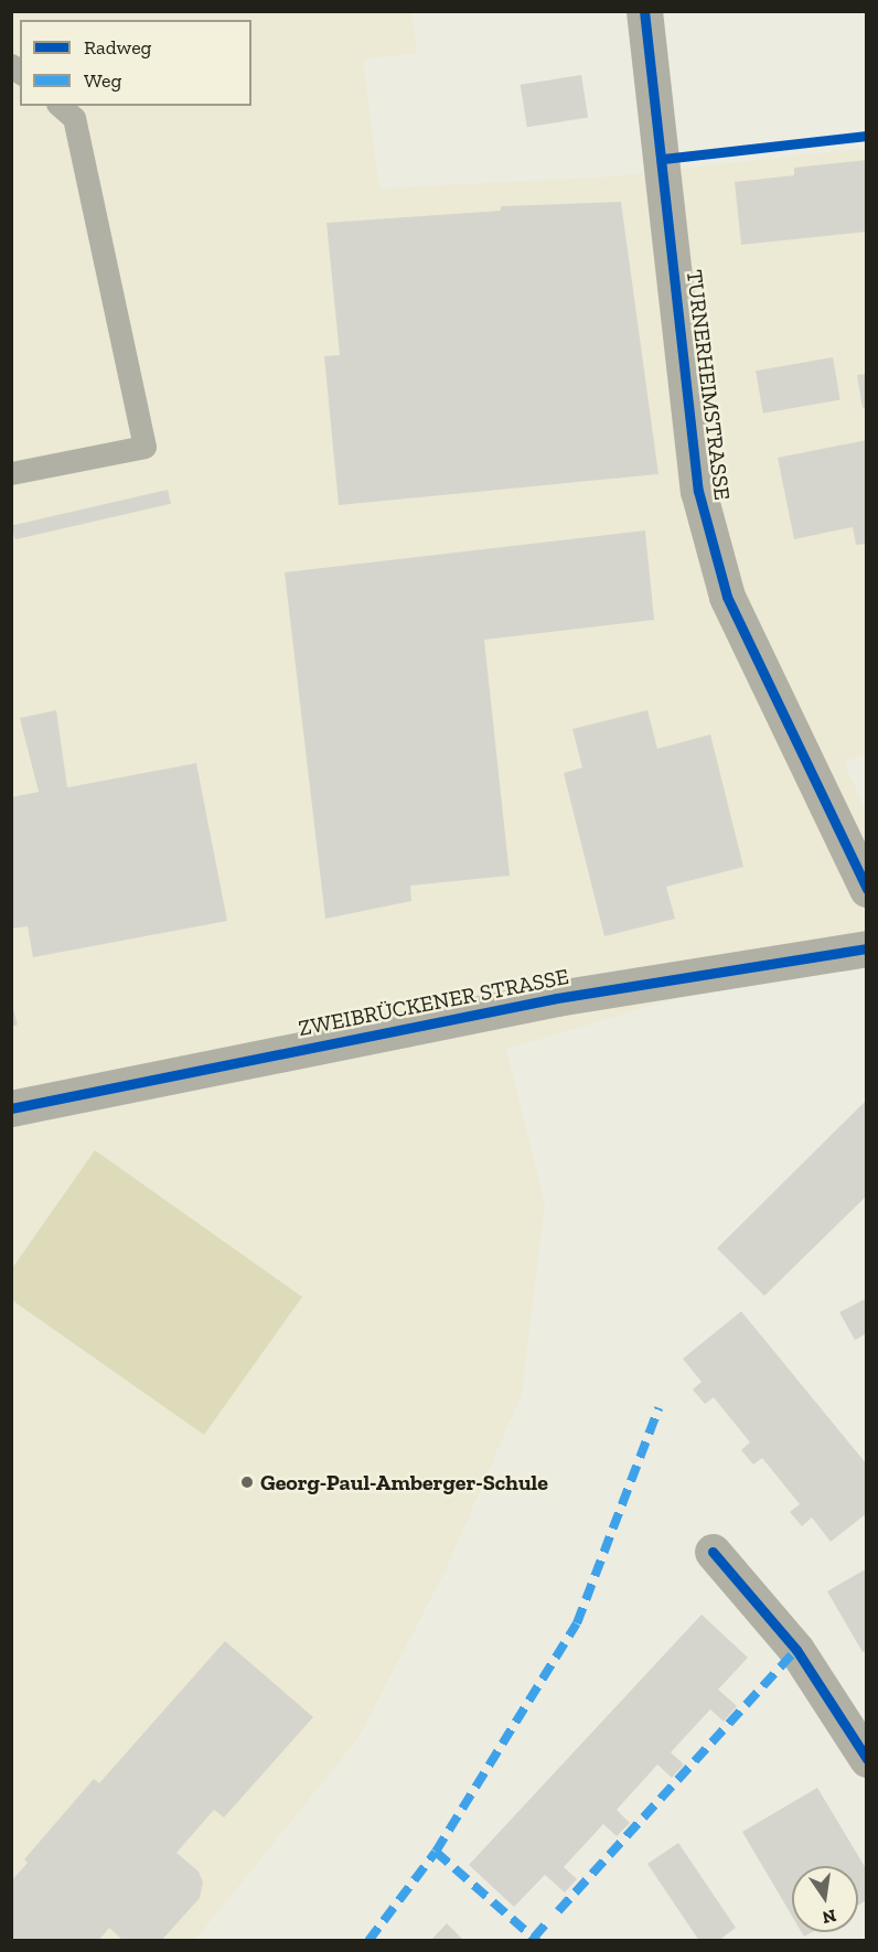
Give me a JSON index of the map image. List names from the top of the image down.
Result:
{
  "streets": {
    "street": ["TURNERHEIMSTRASSE", "ZWEIBRÜCKENER STRASSE"]
  },
  "places": ["Georg-Paul-Amberger-Schule"],
  "legend": ["Radweg", "Weg"],
  "north": "bottom"
}
